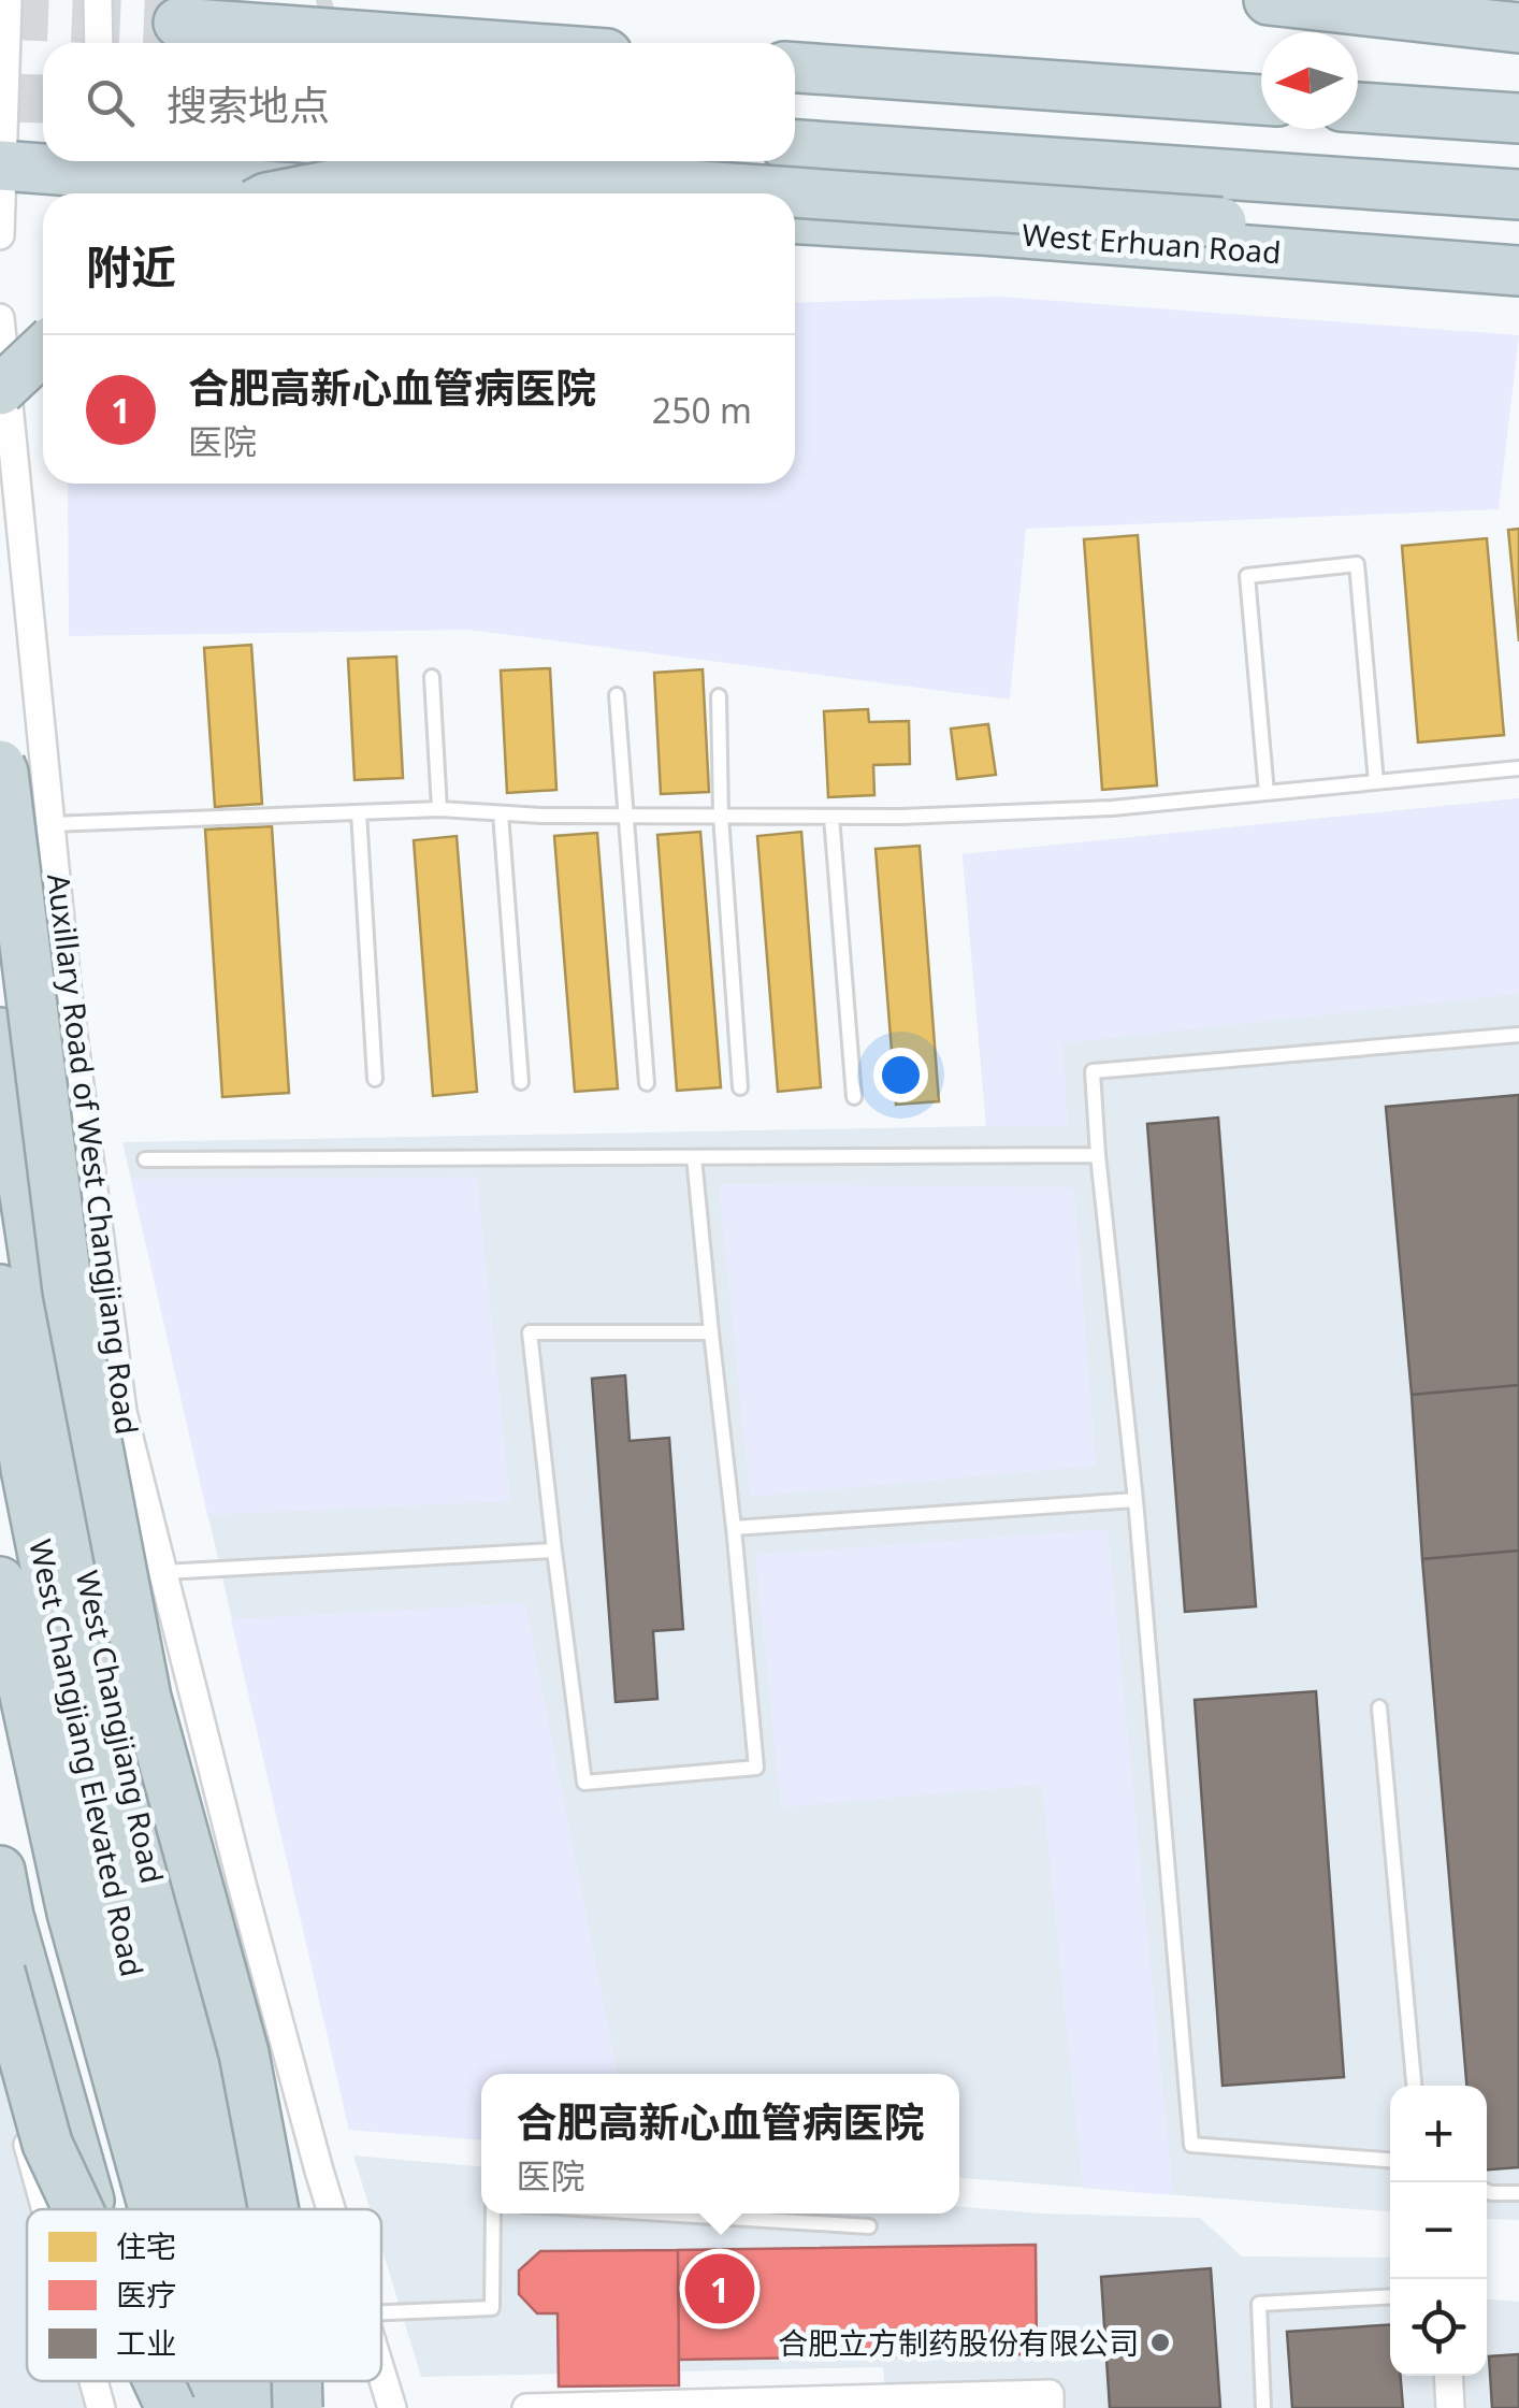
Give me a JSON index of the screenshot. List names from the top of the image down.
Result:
{
  "streets": {
    "highway": ["West Erhuan Road", "West Changjiang Road", "West Changjiang Elevated Road"],
    "street": ["Auxillary Road of West Changjiang Road"]
  },
  "places": ["合肥立方制药股份有限公司"],
  "legend": ["住宅", "医疗", "工业"],
  "north": "left",
  "page": {
    "search": "搜索地点",
    "heading": "附近",
    "list": [
      {
        "mark": "1",
        "name": "合肥高新心血管病医院",
        "note": "医院",
        "value": "250 m"
      }
    ],
    "popup": ["合肥高新心血管病医院", "医院"],
    "map_buttons": ["+", "−"],
    "pins": "1"
  }
}
